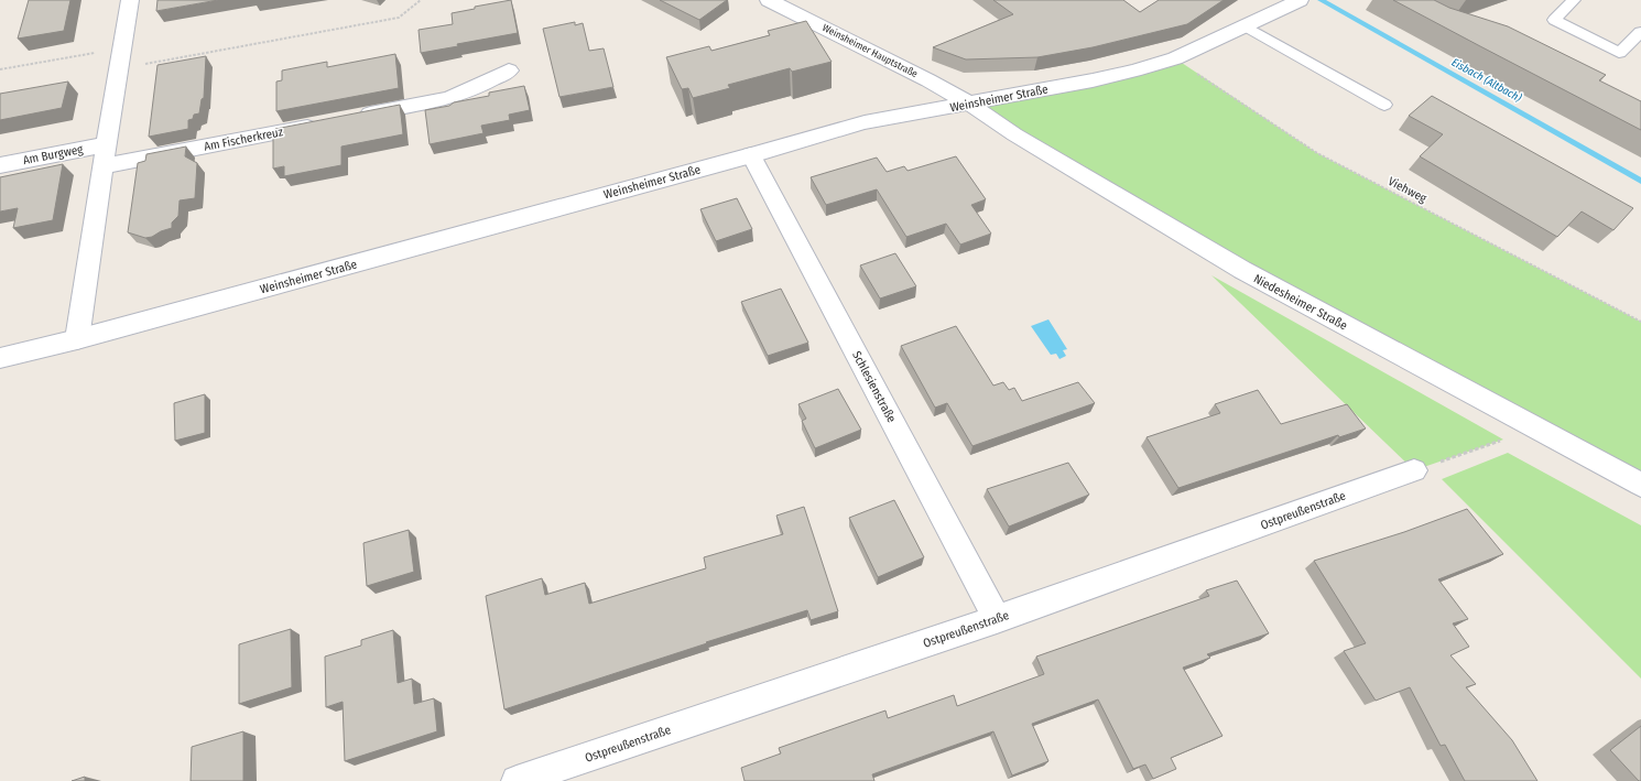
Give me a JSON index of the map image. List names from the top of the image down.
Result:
{
  "streets": {
    "street": [
      "Weinsheimer Hauptstraße",
      "Weinsheimer Straße",
      "Am Fischerkreuz",
      "Am Burgweg",
      "Niedesheimer Straße",
      "Schlesienstraße",
      "Ostpreußenstraße"
    ],
    "path": ["Viehweg"]
  },
  "crossings": [
    ["Weinsheimer Hauptstraße", "Weinsheimer Straße"],
    ["Weinsheimer Hauptstraße", "Niedesheimer Straße"],
    ["Weinsheimer Straße", "Viehweg"],
    ["Weinsheimer Straße", "Niedesheimer Straße"],
    ["Weinsheimer Straße", "Schlesienstraße"],
    ["Schlesienstraße", "Ostpreußenstraße"]
  ],
  "water": ["Eisbach (Altbach)"]
}
